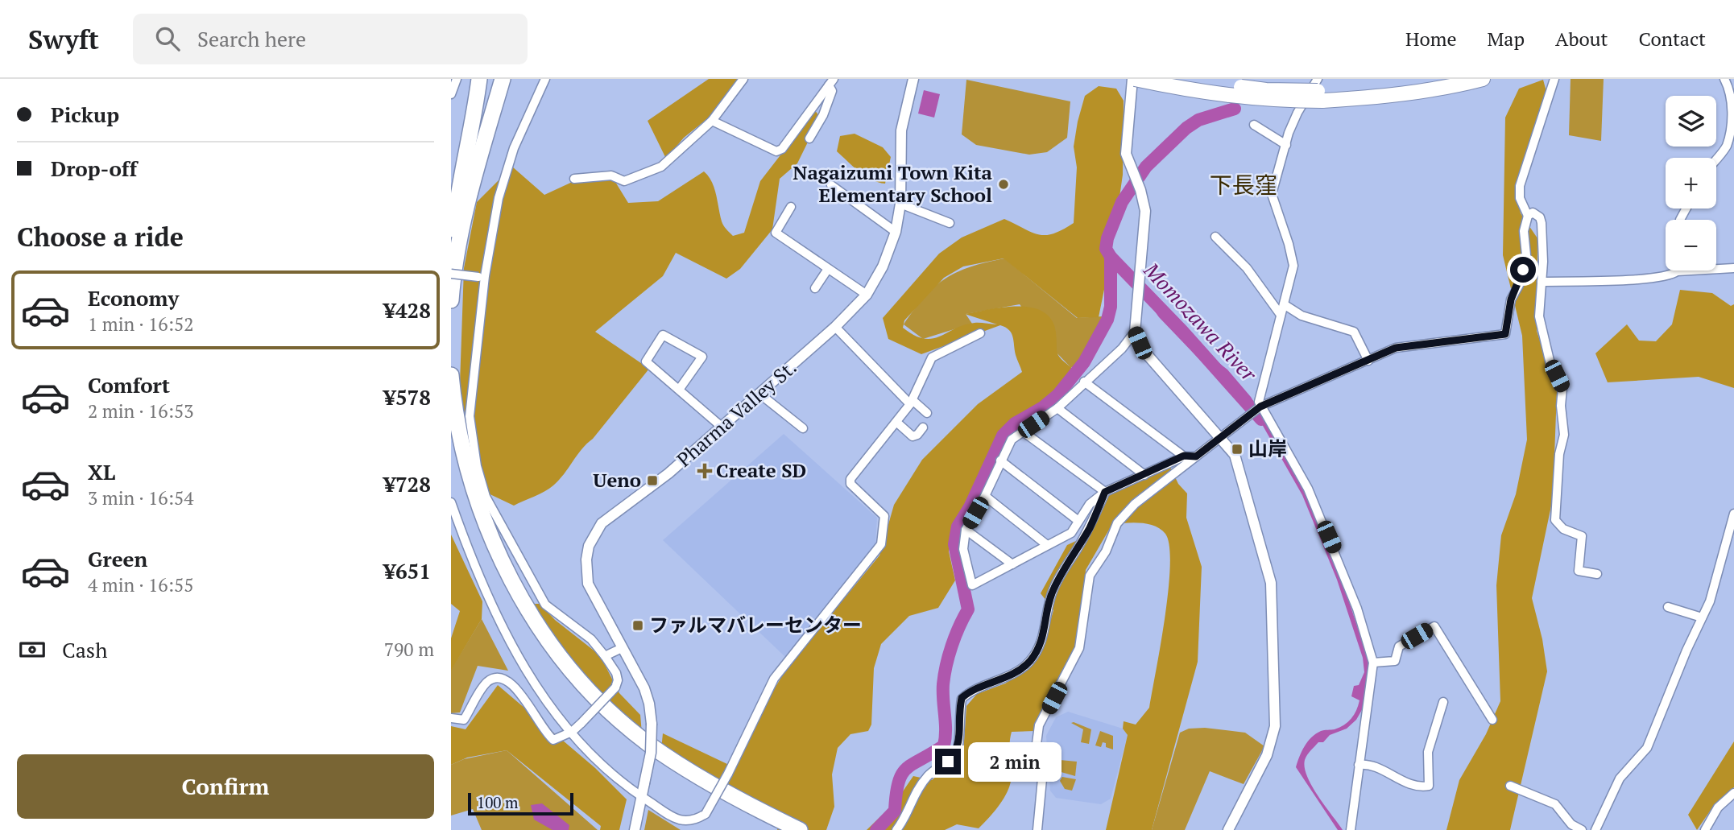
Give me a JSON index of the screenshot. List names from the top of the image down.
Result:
{
  "streets": {
    "street": ["Pharma Valley St."]
  },
  "districts": ["下長窪"],
  "water": ["Momozawa River"],
  "places": {
    "other": ["Nagaizumi Town Kita Elementary School"],
    "transit": ["山岸", "Ueno", "ファルマバレーセンター"],
    "health": ["Create SD"]
  },
  "scale_bar": "100 m",
  "page": {
    "header": "Swyft",
    "search": "Search here",
    "nav": [
      "Home",
      "Map",
      "About",
      "Contact"
    ],
    "banner": ["Pickup", "Drop-off"],
    "map_buttons": ["+", "−"],
    "heading": "Choose a ride",
    "list": [
      {
        "name": "Economy",
        "note": "1 min · 16:52",
        "value": "¥428"
      },
      {
        "name": "Comfort",
        "note": "2 min · 16:53",
        "value": "¥578"
      },
      {
        "name": "XL",
        "note": "3 min · 16:54",
        "value": "¥728"
      },
      {
        "name": "Green",
        "note": "4 min · 16:55",
        "value": "¥651"
      }
    ],
    "pay": ["Cash", "790 m"],
    "bubble": "2 min",
    "buttons": "Confirm",
    "scale": "100 m"
  }
}
